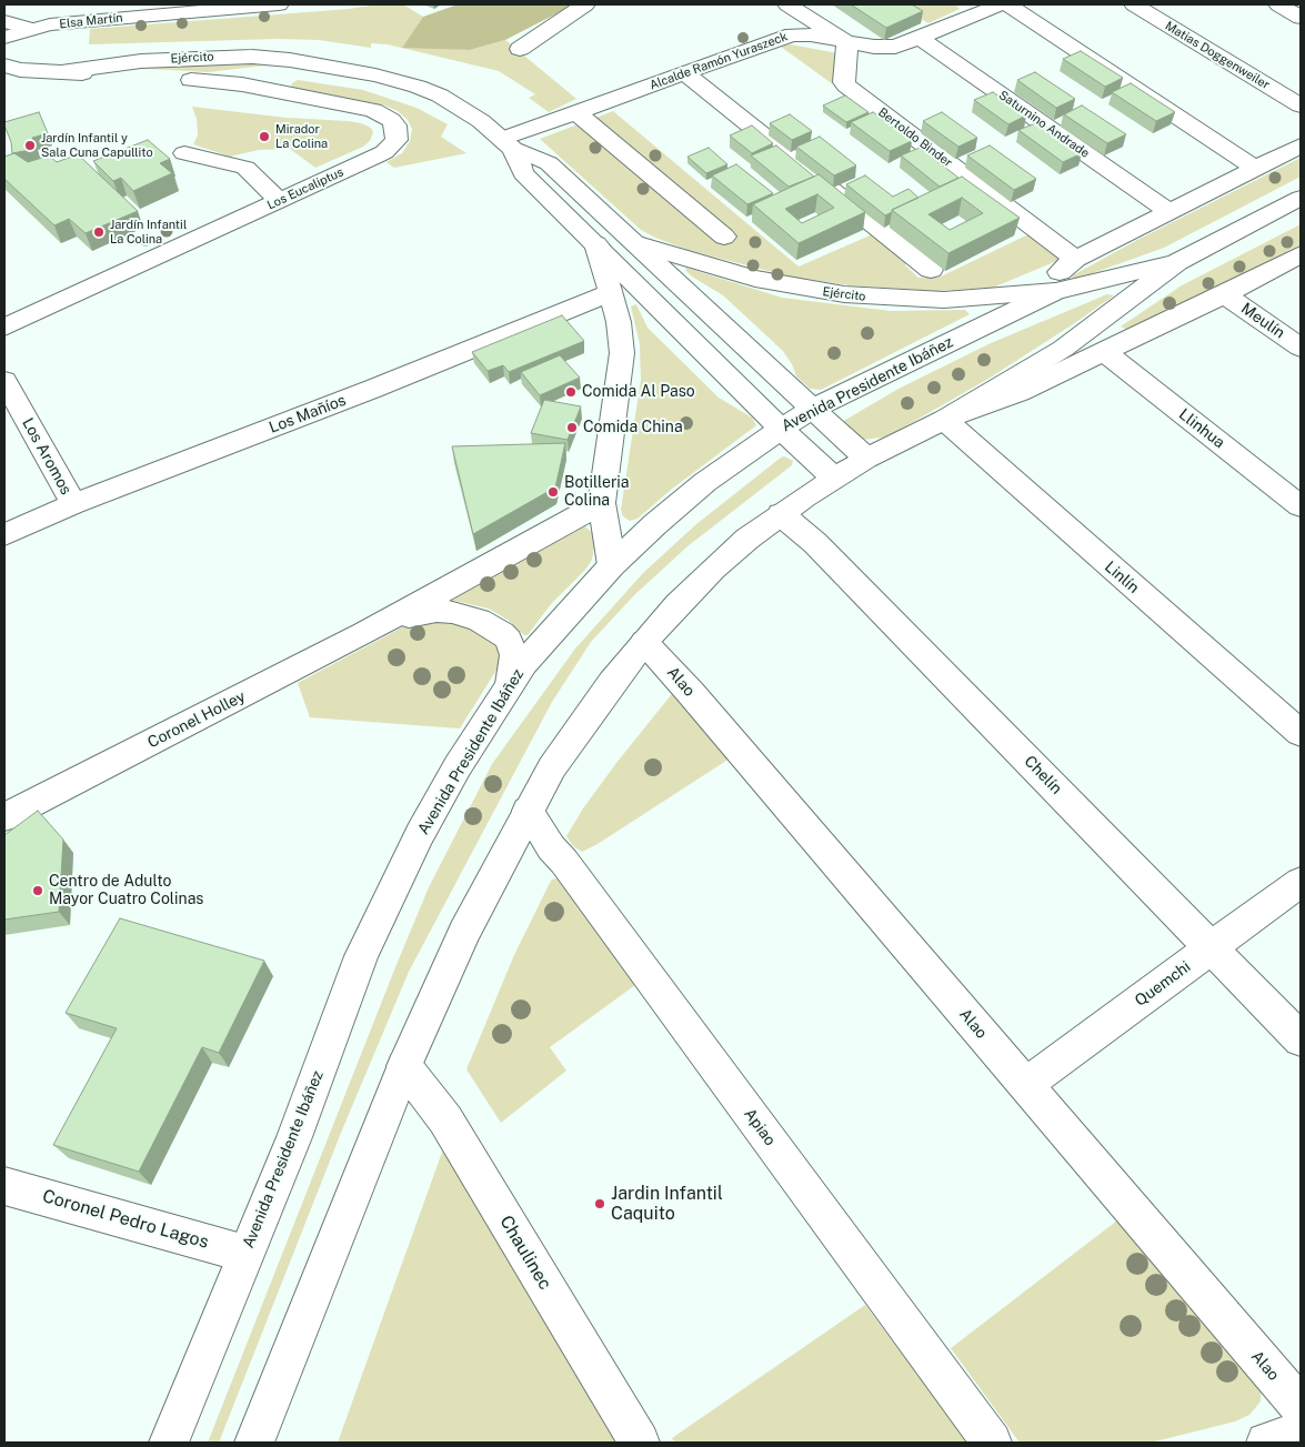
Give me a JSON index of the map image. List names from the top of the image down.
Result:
{
  "streets": {
    "street": [
      "Elsa Martín",
      "Matias Doggenweiler",
      "Ejército",
      "Alcalde Ramón Yuraszeck",
      "Saturnino Andrade",
      "Bertoldo Binder",
      "Los Eucaliptus",
      "Meulín",
      "Avenida Presidente Ibáñez",
      "Los Mañíos",
      "Llinhua",
      "Los Aromos",
      "Linlín",
      "Alao",
      "Coronel Holley",
      "Chelín",
      "Quemchi",
      "Apiao",
      "Coronel Pedro Lagos",
      "Chaulinec"
    ]
  },
  "crossings": [
    ["Ejército", "Alcalde Ramón Yuraszeck"],
    ["Ejército", "Los Eucaliptus"],
    ["Ejército", "Avenida Presidente Ibáñez"],
    ["Alcalde Ramón Yuraszeck", "Saturnino Andrade"],
    ["Alcalde Ramón Yuraszeck", "Bertoldo Binder"],
    ["Saturnino Andrade", "Avenida Presidente Ibáñez"],
    ["Bertoldo Binder", "Avenida Presidente Ibáñez"],
    ["Meulín", "Avenida Presidente Ibáñez"],
    ["Avenida Presidente Ibáñez", "Llinhua"],
    ["Avenida Presidente Ibáñez", "Linlín"],
    ["Avenida Presidente Ibáñez", "Alao"],
    ["Avenida Presidente Ibáñez", "Coronel Holley"],
    ["Avenida Presidente Ibáñez", "Chelín"],
    ["Avenida Presidente Ibáñez", "Apiao"],
    ["Avenida Presidente Ibáñez", "Coronel Pedro Lagos"],
    ["Avenida Presidente Ibáñez", "Chaulinec"],
    ["Los Mañíos", "Los Aromos"],
    ["Alao", "Quemchi"],
    ["Chelín", "Quemchi"]
  ],
  "places": [
    "Mirador La Colina",
    "Jardín Infantil y Sala Cuna Capullito",
    "Jardín Infantil La Colina",
    "Comida Al Paso",
    "Comida China",
    "Botilleria Colina",
    "Centro de Adulto Mayor Cuatro Colinas",
    "Jardin Infantil Caquito"
  ]
}
